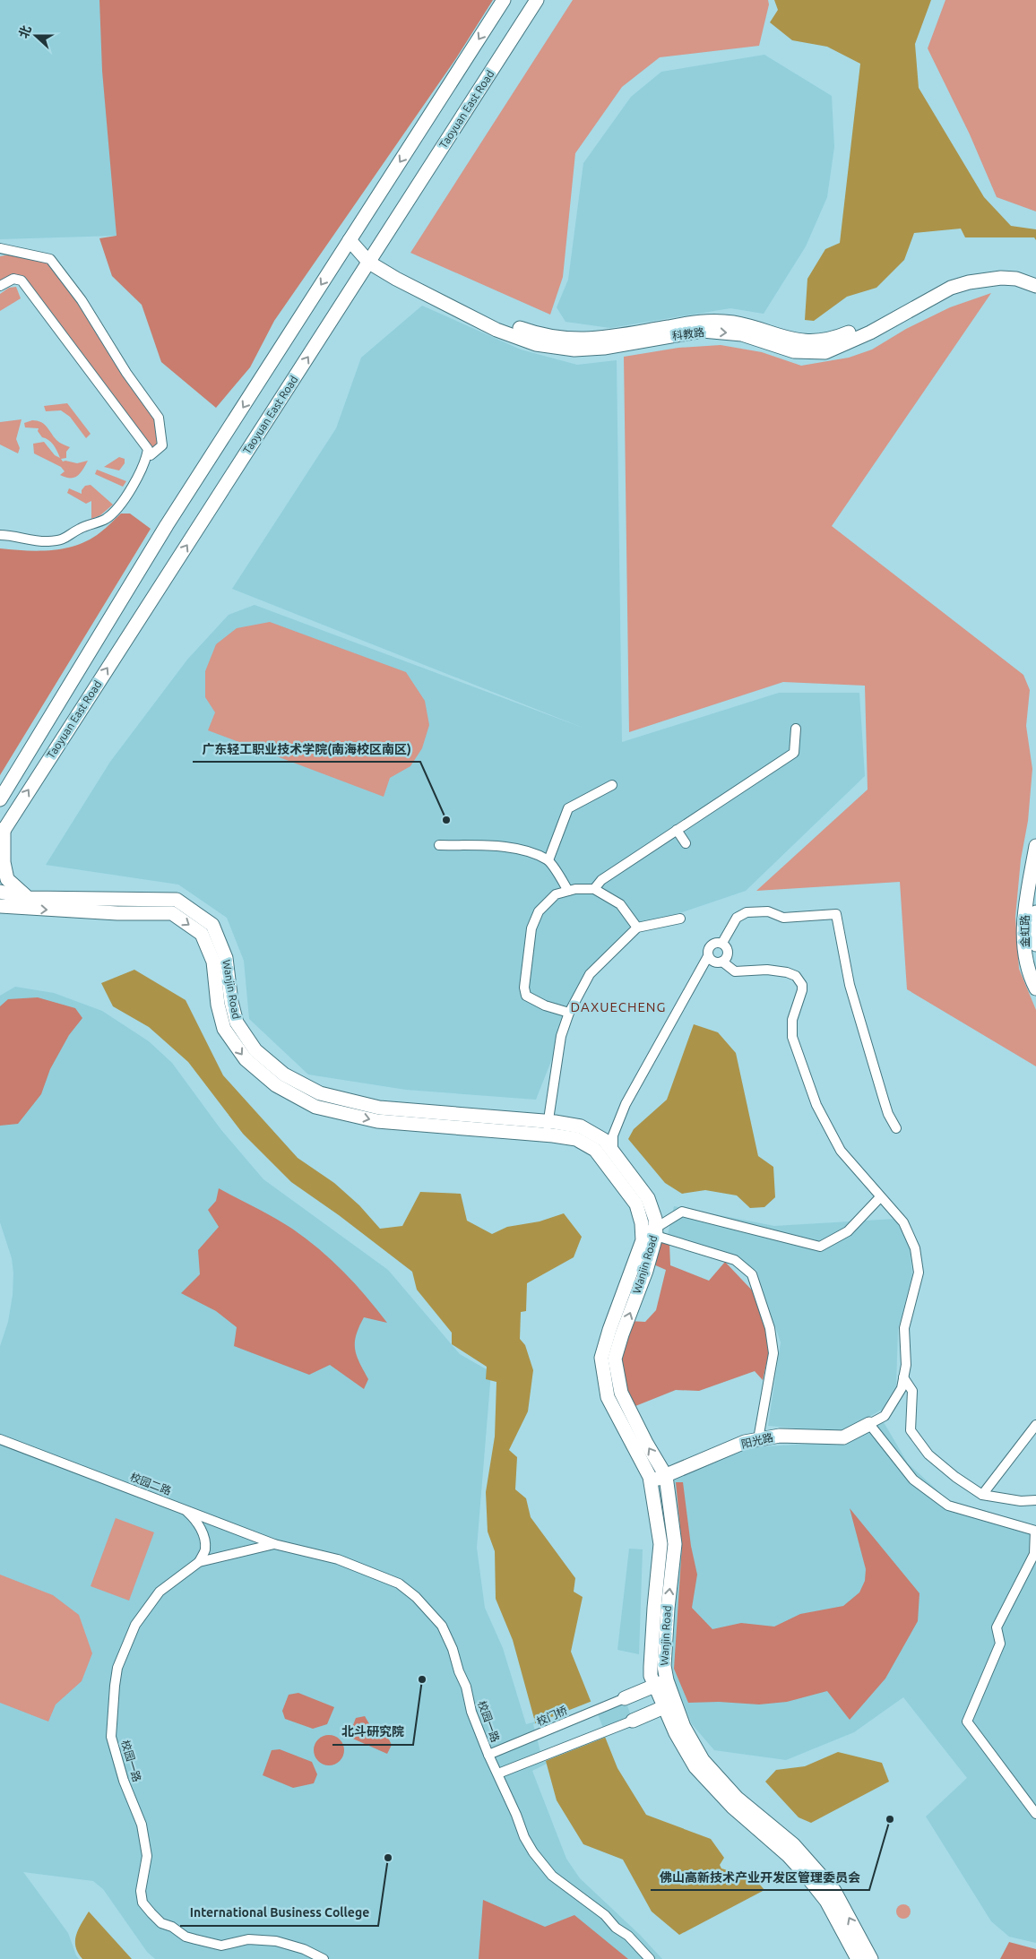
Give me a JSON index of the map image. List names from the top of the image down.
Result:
{
  "streets": {
    "street": [
      "Taoyuan East Road",
      "科教路",
      "金虹路",
      "Wanjin Road",
      "阳光路",
      "校园二路",
      "校门桥",
      "校园一路"
    ]
  },
  "crossings": [
    ["Taoyuan East Road", "科教路"],
    ["Wanjin Road", "阳光路"],
    ["校园二路", "校园一路"],
    ["校门桥", "校园一路"]
  ],
  "districts": ["DAXUECHENG"],
  "places": [
    "广东轻工职业技术学院(南海校区南区)",
    "北斗研究院",
    "佛山高新技术产业开发区管理委员会",
    "International Business College"
  ],
  "north": "left"
}
